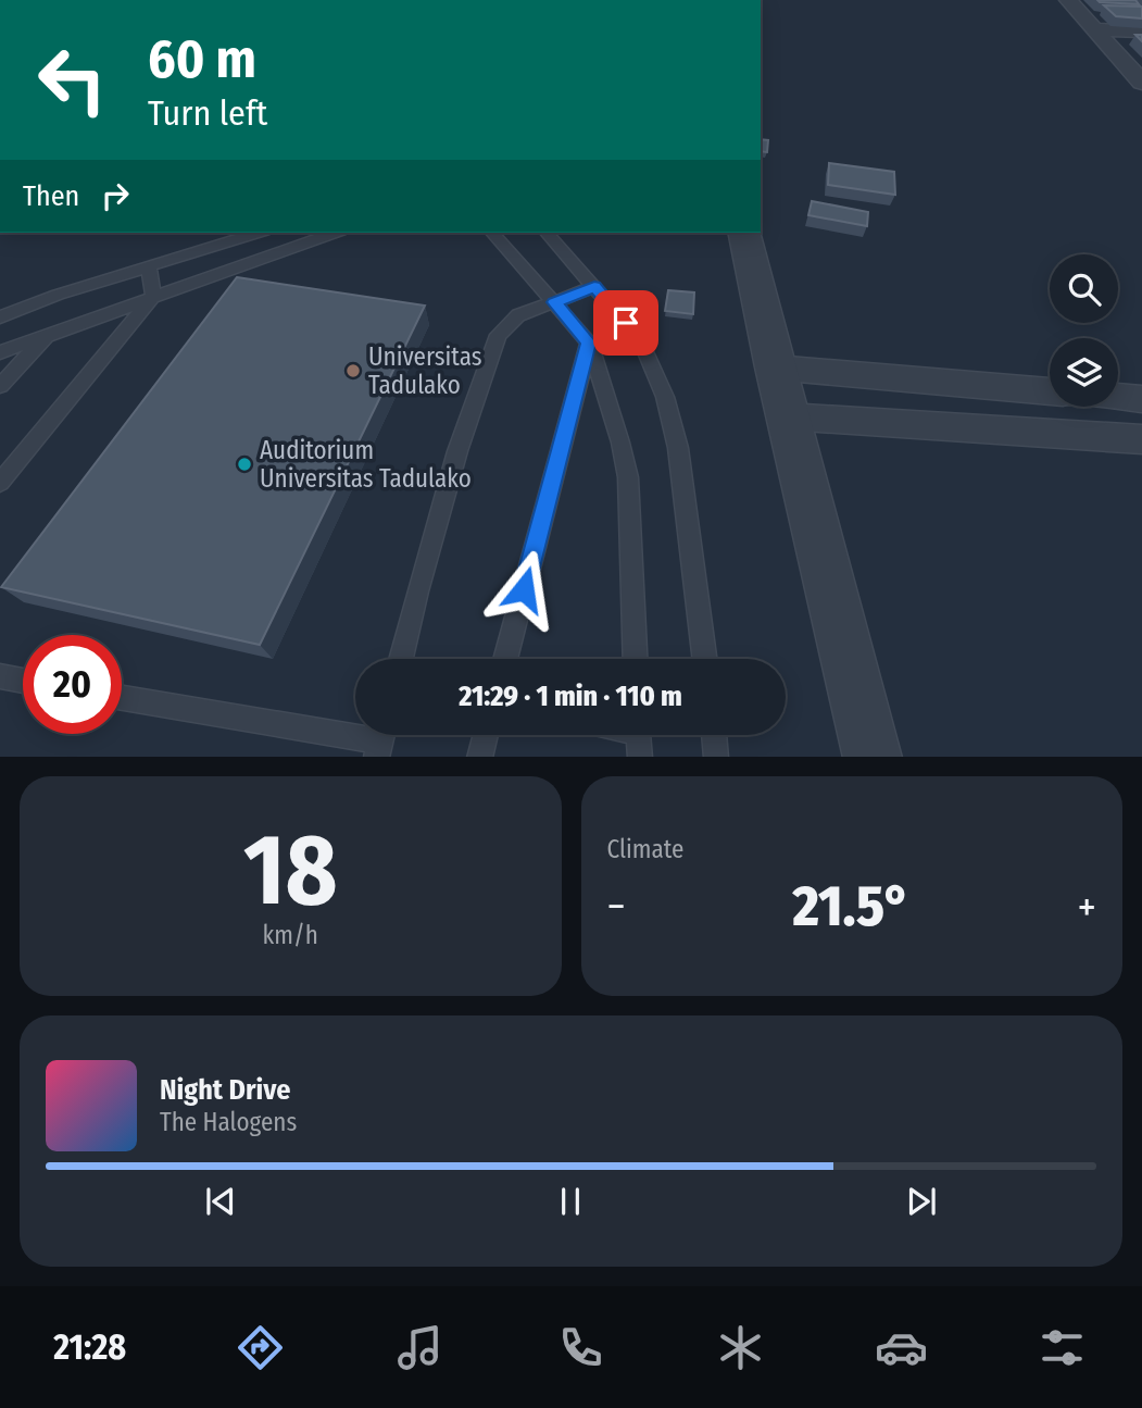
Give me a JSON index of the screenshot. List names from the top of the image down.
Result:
{
  "places": ["Universitas Tadulako", "Auditorium Universitas Tadulako"],
  "page": {
    "turn": ["60 m", "Turn left"],
    "then": "Then",
    "limit": "20",
    "trip": "21:29 · 1 min · 110 m",
    "tile": [
      ["18", "km/h"],
      "Climate"
    ],
    "heat": ["−", "21.5°", "+"],
    "song": ["Night Drive", "The Halogens"],
    "tabs": "21:28"
  }
}
